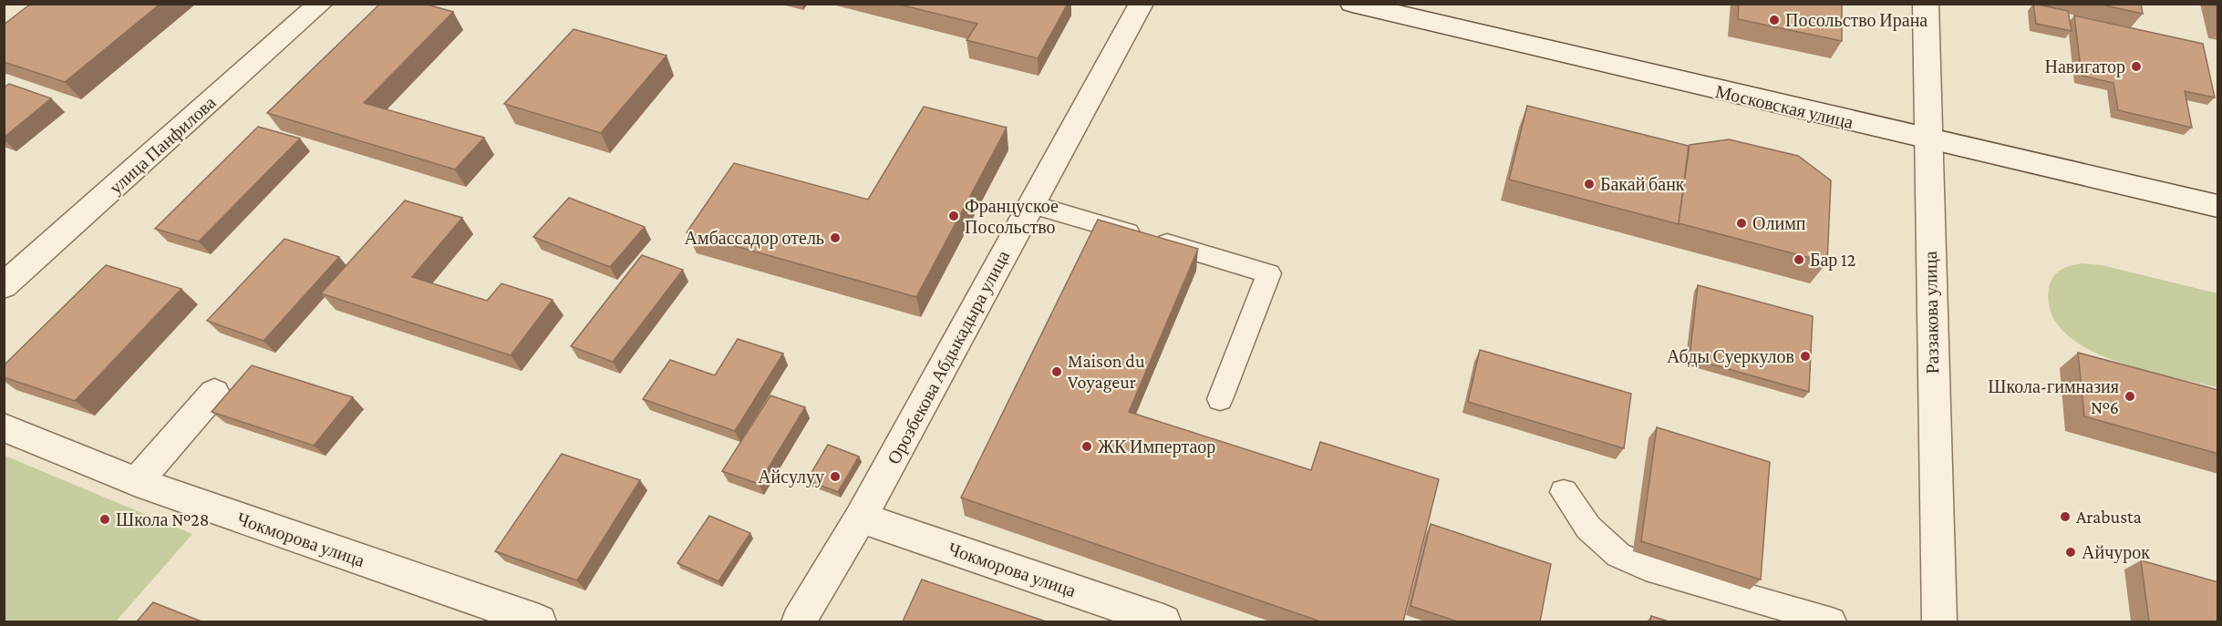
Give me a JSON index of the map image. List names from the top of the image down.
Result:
{
  "streets": {
    "street": [
      "Московская улица",
      "улица Панфилова",
      "Раззакова улица",
      "Орозбекова Абдыкадыра улица",
      "Чокморова улица"
    ]
  },
  "crossings": [
    ["Московская улица", "Раззакова улица"],
    ["Орозбекова Абдыкадыра улица", "Чокморова улица"]
  ],
  "places": [
    "Посольство Ирана",
    "Навигатор",
    "Бакай банк",
    "Француское Посольство",
    "Олимп",
    "Амбассадор отель",
    "Бар 12",
    "Абды Суеркулов",
    "Maison du Voyageur",
    "Школа-гимназия №6",
    "ЖК Импертаор",
    "Айсулуу",
    "Arabusta",
    "Школа №28",
    "Айчурок"
  ]
}
